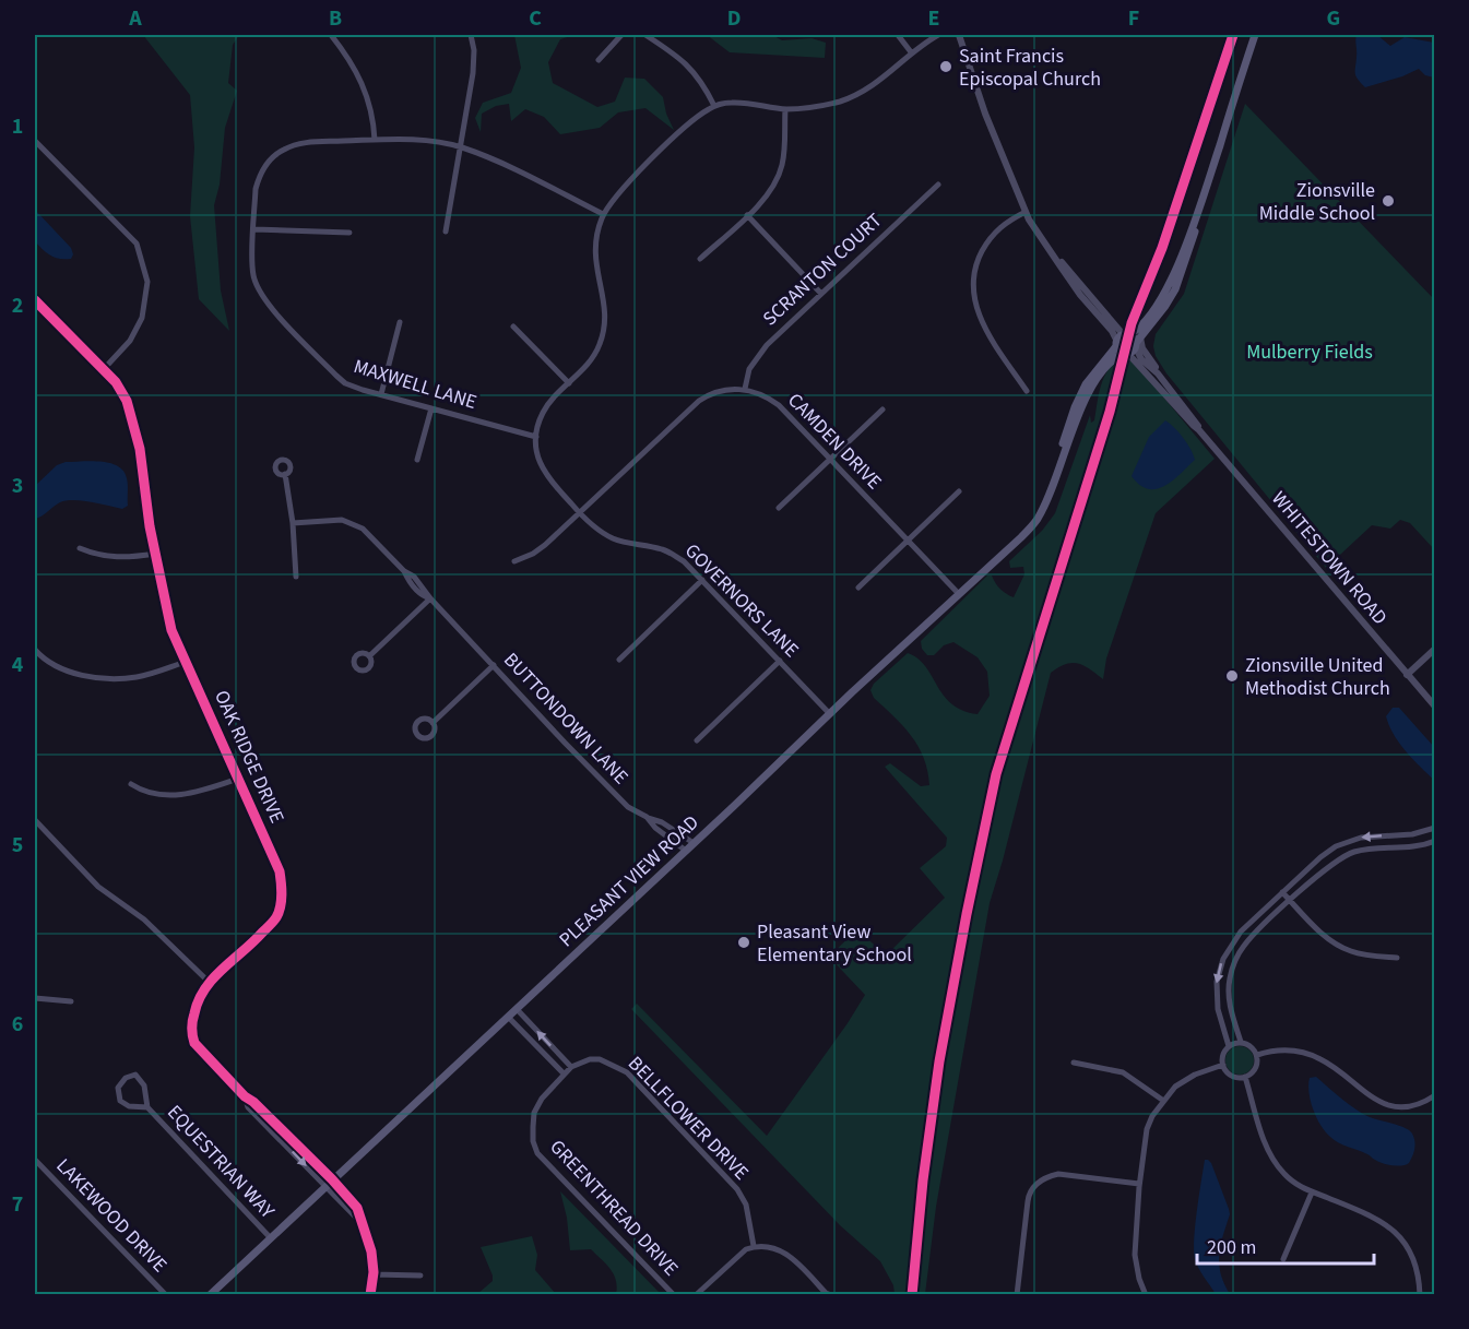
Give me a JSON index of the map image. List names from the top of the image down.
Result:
{
  "streets": {
    "main road": ["PLEASANT VIEW ROAD"],
    "street": [
      "SCRANTON COURT",
      "MAXWELL LANE",
      "CAMDEN DRIVE",
      "WHITESTOWN ROAD",
      "GOVERNORS LANE",
      "BUTTONDOWN LANE",
      "OAK RIDGE DRIVE",
      "BELLFLOWER DRIVE",
      "EQUESTRIAN WAY",
      "GREENTHREAD DRIVE",
      "LAKEWOOD DRIVE"
    ]
  },
  "crossings": [
    ["SCRANTON COURT", "CAMDEN DRIVE"],
    ["MAXWELL LANE", "GOVERNORS LANE"],
    ["CAMDEN DRIVE", "PLEASANT VIEW ROAD"],
    ["WHITESTOWN ROAD", "PLEASANT VIEW ROAD"],
    ["GOVERNORS LANE", "PLEASANT VIEW ROAD"],
    ["BUTTONDOWN LANE", "PLEASANT VIEW ROAD"],
    ["OAK RIDGE DRIVE", "PLEASANT VIEW ROAD"],
    ["PLEASANT VIEW ROAD", "EQUESTRIAN WAY"],
    ["BELLFLOWER DRIVE", "GREENTHREAD DRIVE"]
  ],
  "parks": ["Mulberry Fields"],
  "places": [
    "Saint Francis Episcopal Church",
    "Zionsville Middle School",
    "Zionsville United Methodist Church",
    "Pleasant View Elementary School"
  ],
  "scale_bar": "200 m",
  "grid": {
    "columns": [
      "A",
      "B",
      "C",
      "D",
      "E",
      "F",
      "G"
    ],
    "rows": [
      "1",
      "2",
      "3",
      "4",
      "5",
      "6",
      "7"
    ]
  }
}
